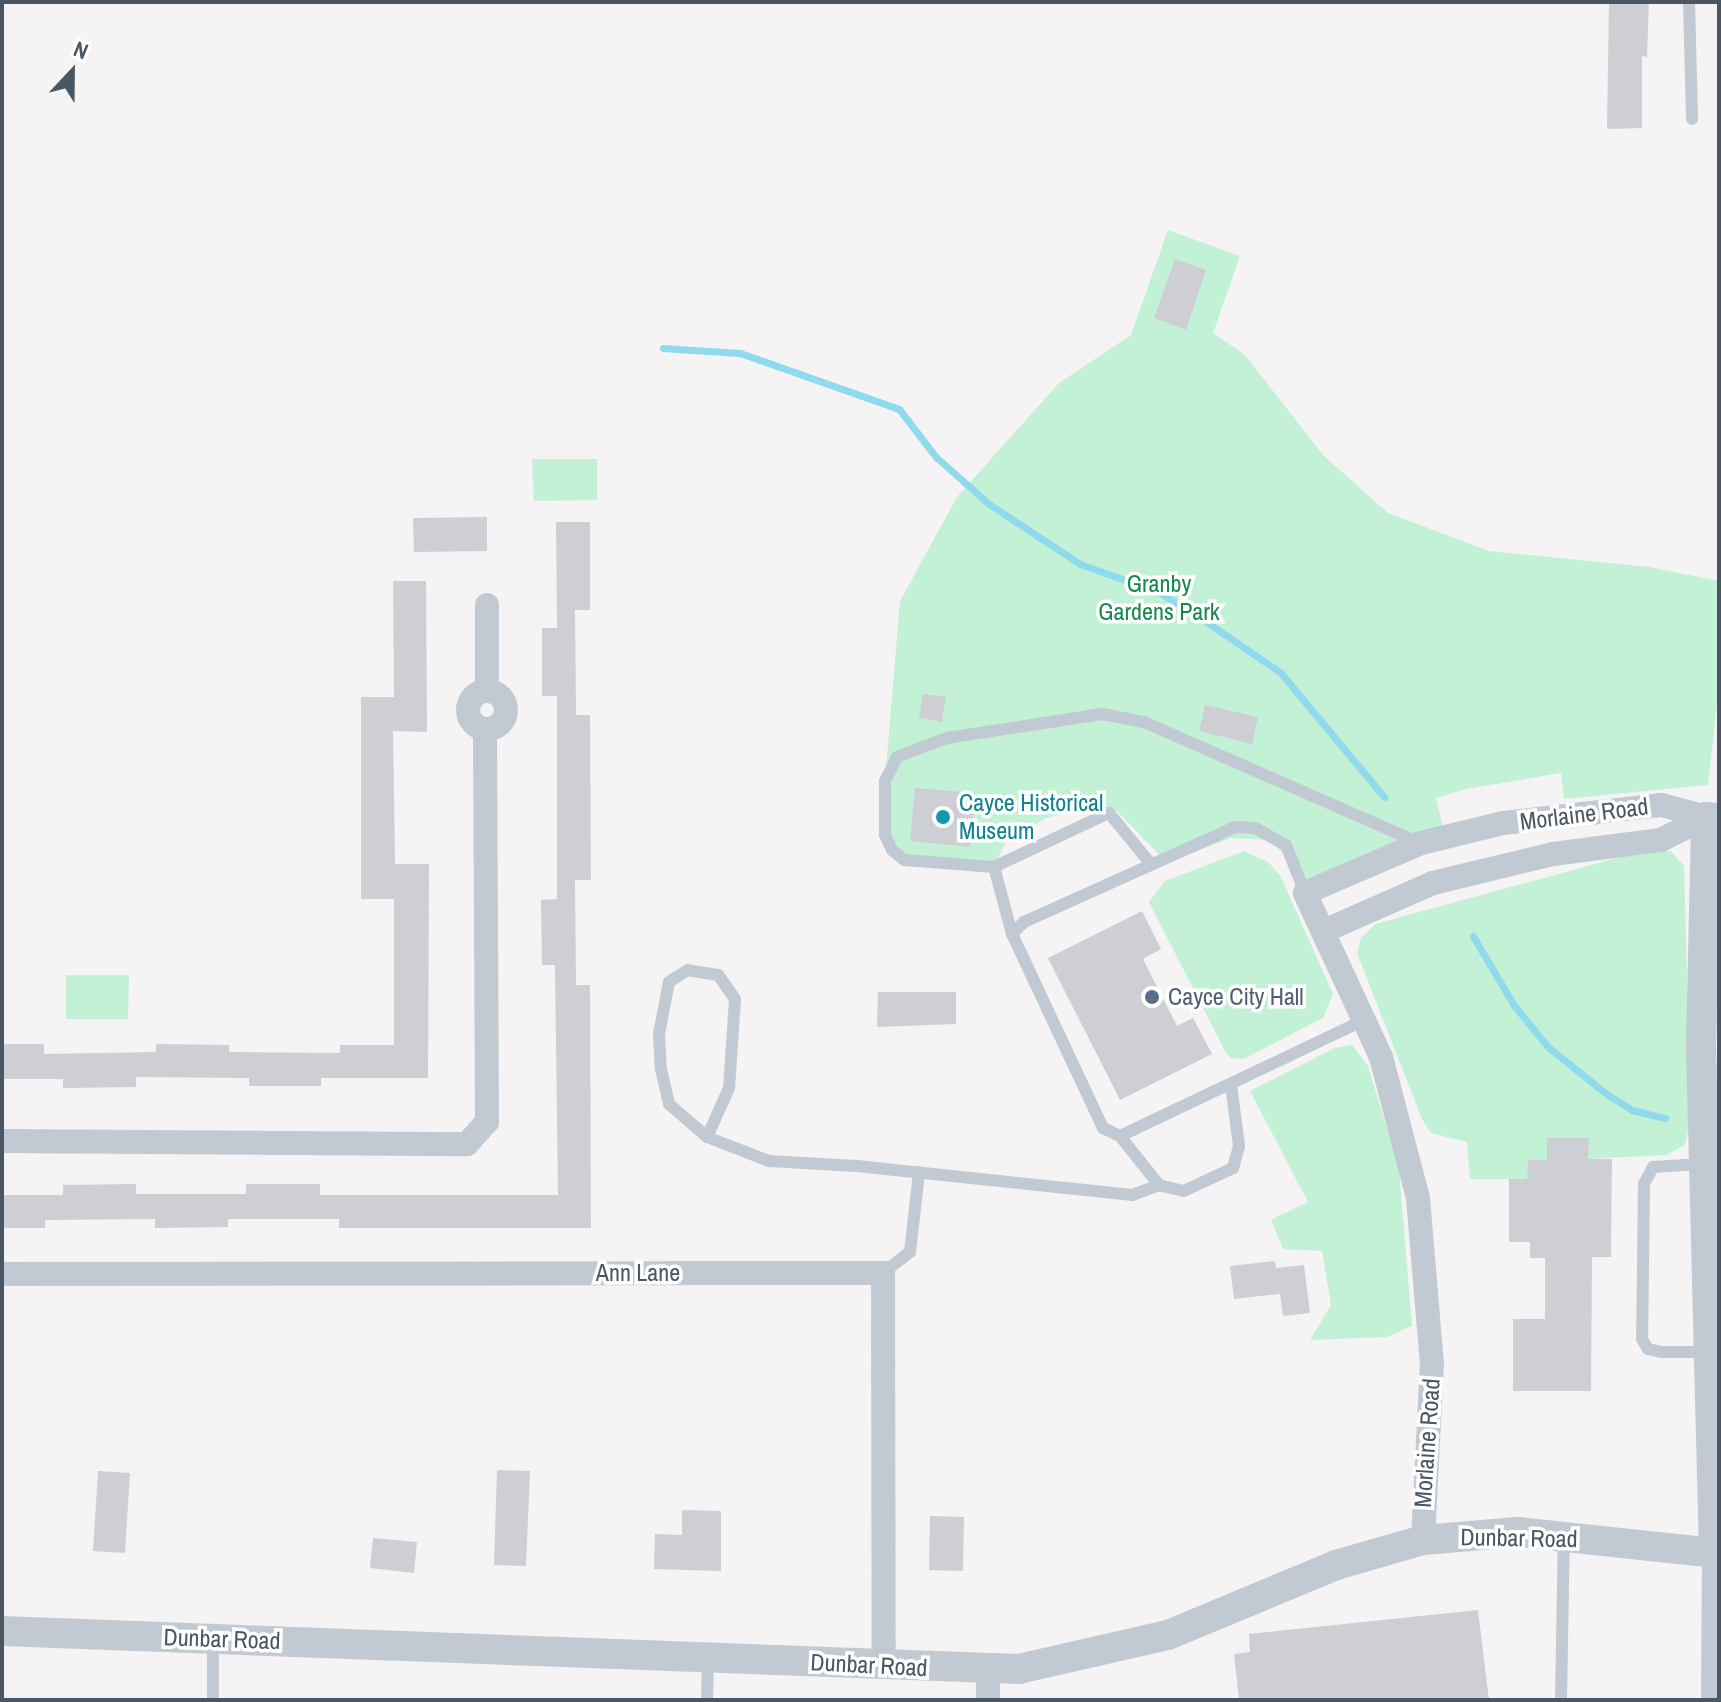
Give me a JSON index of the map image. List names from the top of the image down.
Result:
{
  "streets": {
    "street": ["Morlaine Road", "Ann Lane", "Dunbar Road"]
  },
  "crossings": [
    ["Morlaine Road", "Dunbar Road"]
  ],
  "parks": ["Granby Gardens Park"],
  "places": ["Cayce Historical Museum", "Cayce City Hall"],
  "north": "top"
}
